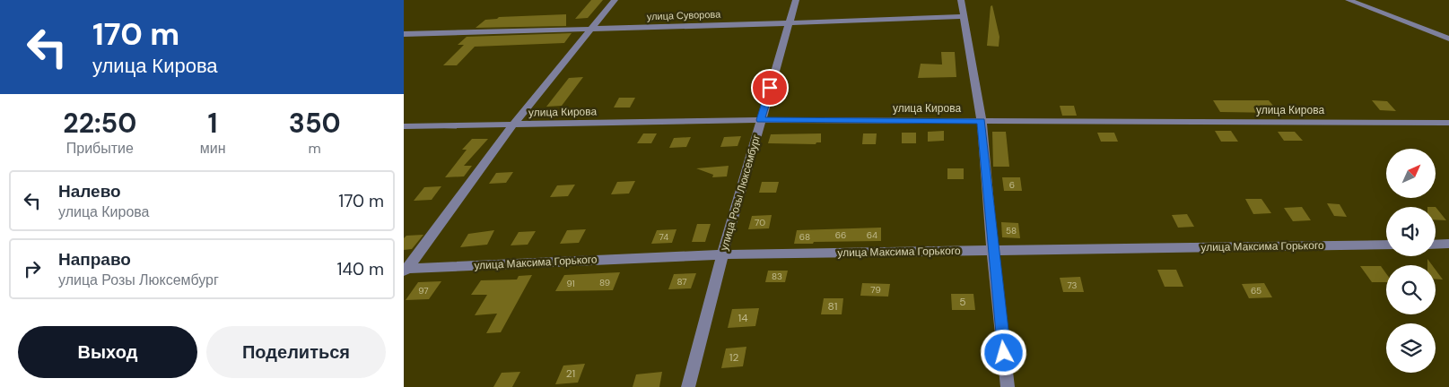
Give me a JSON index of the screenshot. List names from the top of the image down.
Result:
{
  "streets": {
    "street": [
      "улица Суворова",
      "улица Кирова",
      "улица Розы Люксембург",
      "улица Максима Горького"
    ]
  },
  "crossings": [
    ["улица Суворова", "улица Розы Люксембург"],
    ["улица Кирова", "улица Розы Люксембург"],
    ["улица Розы Люксембург", "улица Максима Горького"]
  ],
  "house_numbers": [
    "6",
    "70",
    "58",
    "66",
    "64",
    "74",
    "68",
    "83",
    "87",
    "89",
    "91",
    "73",
    "79",
    "97",
    "65",
    "5",
    "81",
    "14",
    "12",
    "21"
  ],
  "north": "top right",
  "page": {
    "turn": ["170 m", "улица Кирова"],
    "eta": [
      "22:50",
      "Прибытие",
      "1",
      "мин",
      "350",
      "m"
    ],
    "list": [
      {
        "name": "Налево",
        "note": "улица Кирова",
        "value": "170 m"
      },
      {
        "name": "Направо",
        "note": "улица Розы Люксембург",
        "value": "140 m"
      }
    ],
    "buttons": ["Выход", "Поделиться"]
  }
}
